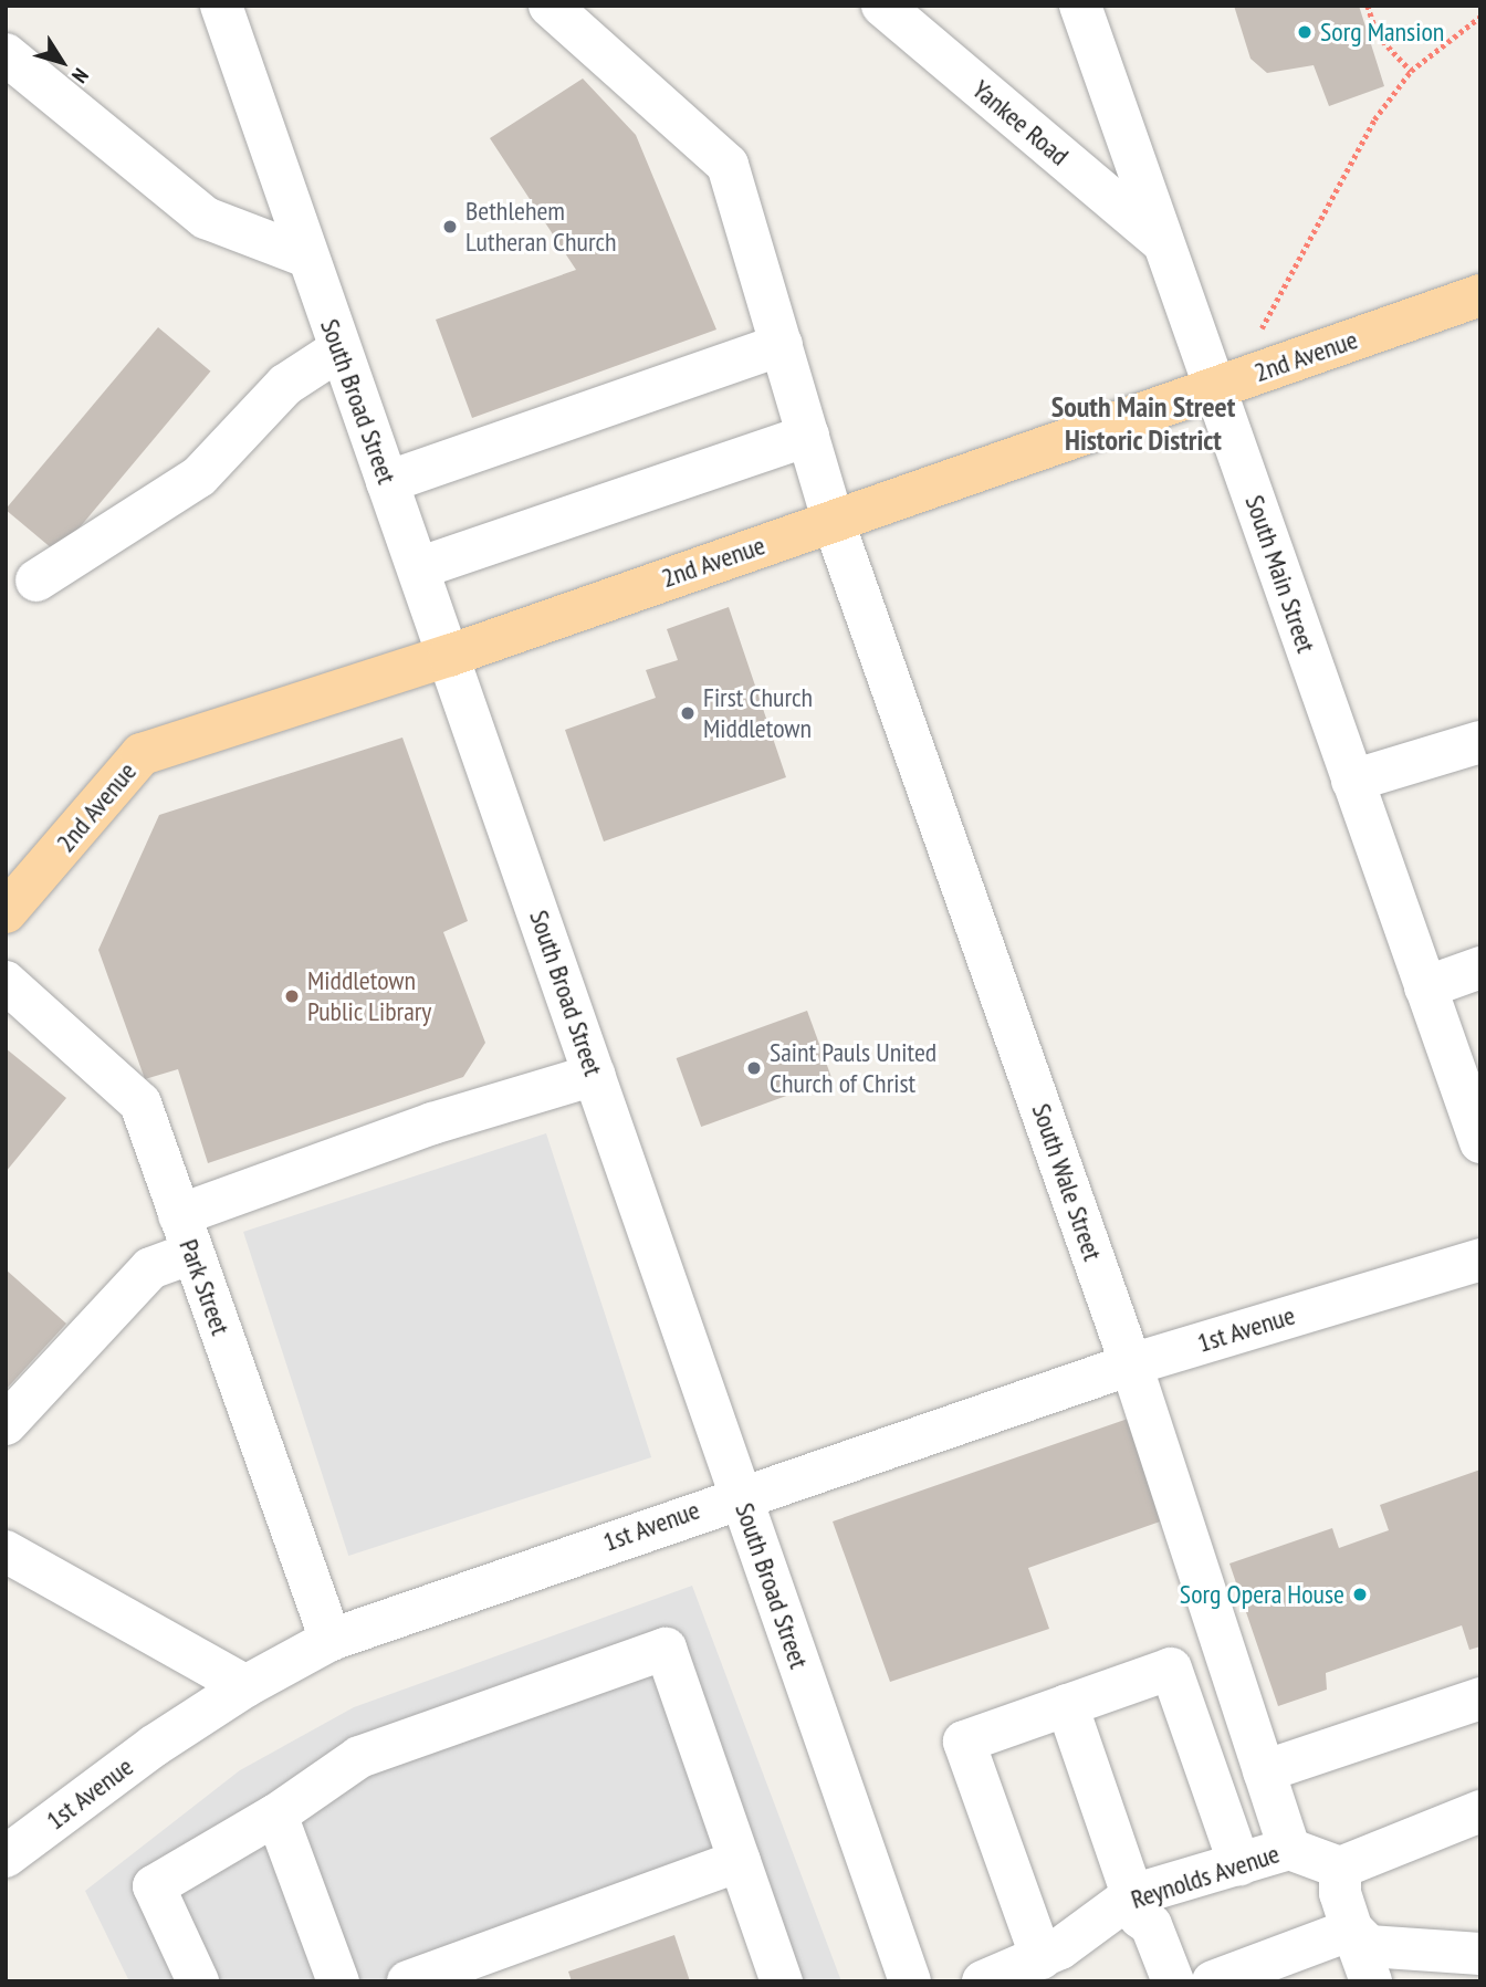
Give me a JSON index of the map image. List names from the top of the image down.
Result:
{
  "streets": {
    "main road": ["2nd Avenue"],
    "street": [
      "Yankee Road",
      "South Broad Street",
      "South Main Street",
      "South Wale Street",
      "Park Street",
      "1st Avenue",
      "Reynolds Avenue"
    ]
  },
  "crossings": [
    ["Yankee Road", "South Main Street"],
    ["2nd Avenue", "South Broad Street"],
    ["2nd Avenue", "South Main Street"],
    ["2nd Avenue", "South Wale Street"],
    ["South Broad Street", "1st Avenue"],
    ["South Wale Street", "1st Avenue"],
    ["South Wale Street", "Reynolds Avenue"],
    ["Park Street", "1st Avenue"]
  ],
  "districts": ["South Main Street Historic District"],
  "places": [
    "Sorg Mansion",
    "Bethlehem Lutheran Church",
    "First Church Middletown",
    "Middletown Public Library",
    "Saint Pauls United Church of Christ",
    "Sorg Opera House"
  ],
  "north": "bottom right"
}
